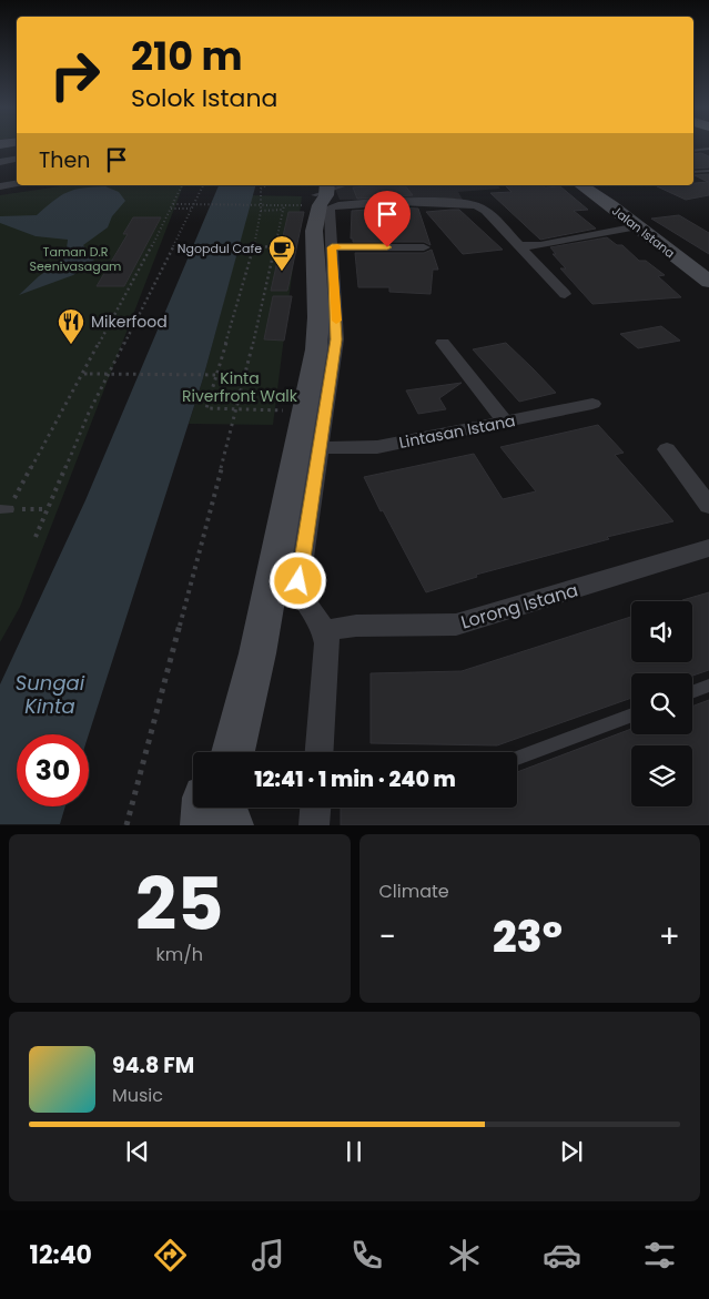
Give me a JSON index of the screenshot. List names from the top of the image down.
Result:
{
  "streets": {
    "street": ["Jalan Istana", "Lintasan Istana", "Lorong Istana"]
  },
  "water": ["Sungai Kinta"],
  "parks": ["Taman D.R Seenivasagam", "Kinta Riverfront Walk"],
  "places": {
    "cafe": ["Ngopdul Cafe"],
    "restaurant": ["Mikerfood"]
  },
  "page": {
    "turn": ["210 m", "Solok Istana"],
    "then": "Then",
    "limit": "30",
    "trip": "12:41 · 1 min · 240 m",
    "tile": [
      ["25", "km/h"],
      "Climate"
    ],
    "heat": ["−", "23°", "+"],
    "song": ["94.8 FM", "Music"],
    "tabs": "12:40"
  }
}
